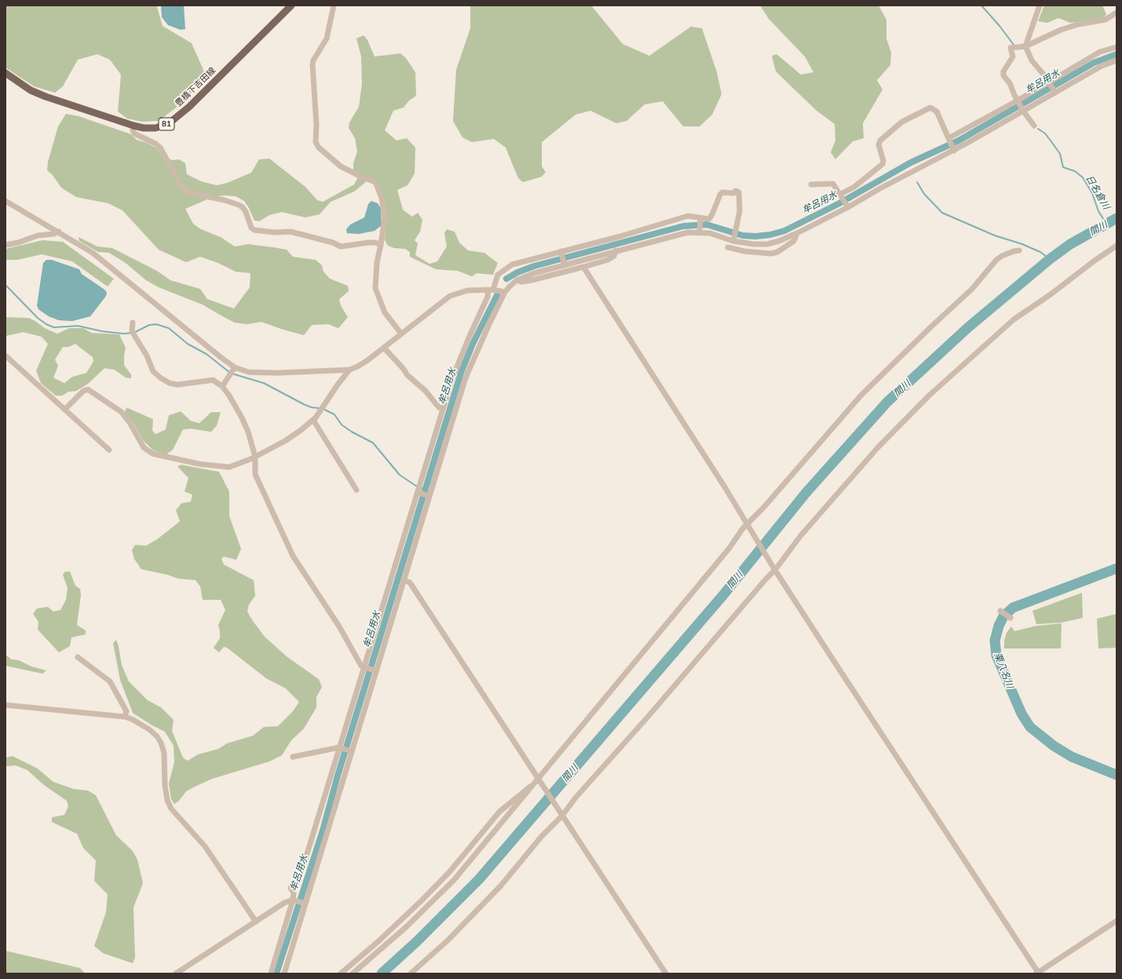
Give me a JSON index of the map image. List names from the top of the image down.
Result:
{
  "streets": {
    "main road": ["豊橋下吉田線", "81"]
  },
  "water": [
    "牟呂用水",
    "日名倉川",
    "間川",
    "栗八名川"
  ]
}
